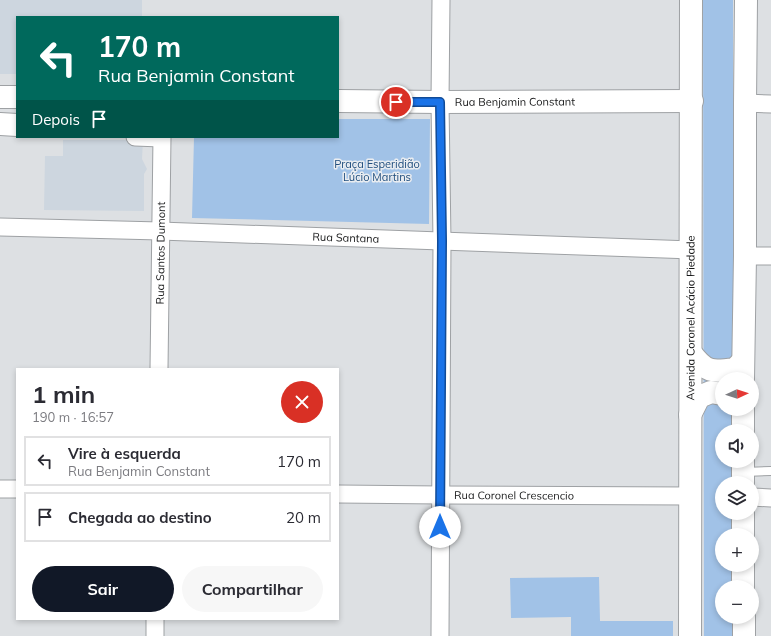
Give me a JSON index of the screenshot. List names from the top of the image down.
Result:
{
  "streets": {
    "main road": ["Rua Benjamin Constant", "Avenida Coronel Acácio Piedade"],
    "street": ["Rua Santana", "Rua Santos Dumont", "Rua Coronel Crescencio"]
  },
  "crossings": [
    ["Rua Benjamin Constant", "Avenida Coronel Acácio Piedade"],
    ["Rua Santana", "Rua Santos Dumont"],
    ["Rua Santana", "Avenida Coronel Acácio Piedade"],
    ["Avenida Coronel Acácio Piedade", "Rua Coronel Crescencio"]
  ],
  "parks": ["Praça Esperidião Lúcio Martins"],
  "north": "right",
  "page": {
    "turn": ["170 m", "Rua Benjamin Constant"],
    "then": "Depois",
    "heading": ["1 min", "190 m · 16:57"],
    "map_buttons": ["+", "−"],
    "list": [
      {
        "name": "Vire à esquerda",
        "note": "Rua Benjamin Constant",
        "value": "170 m"
      },
      {
        "name": "Chegada ao destino",
        "value": "20 m"
      }
    ],
    "buttons": ["Sair", "Compartilhar"]
  }
}
